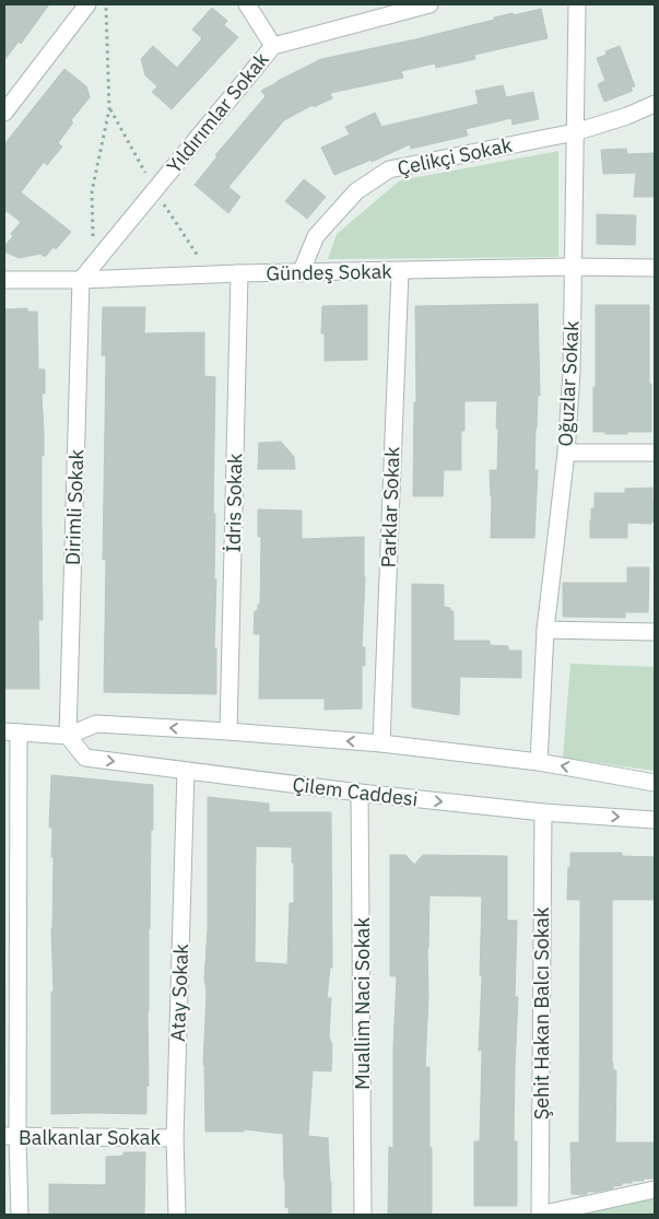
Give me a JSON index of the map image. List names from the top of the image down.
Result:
{
  "streets": {
    "street": [
      "Yıldırımlar Sokak",
      "Çelikçi Sokak",
      "Gündeş Sokak",
      "Oğuzlar Sokak",
      "İdris Sokak",
      "Dirimli Sokak",
      "Parklar Sokak",
      "Çilem Caddesi",
      "Atay Sokak",
      "Muallim Naci Sokak",
      "Şehit Hakan Balcı Sokak",
      "Balkanlar Sokak"
    ]
  },
  "crossings": [
    ["Yıldırımlar Sokak", "Gündeş Sokak"],
    ["Yıldırımlar Sokak", "Dirimli Sokak"],
    ["Çelikçi Sokak", "Gündeş Sokak"],
    ["Çelikçi Sokak", "Oğuzlar Sokak"],
    ["Gündeş Sokak", "Oğuzlar Sokak"],
    ["Gündeş Sokak", "İdris Sokak"],
    ["Gündeş Sokak", "Dirimli Sokak"],
    ["Gündeş Sokak", "Parklar Sokak"],
    ["Dirimli Sokak", "Çilem Caddesi"],
    ["Çilem Caddesi", "Atay Sokak"],
    ["Çilem Caddesi", "Muallim Naci Sokak"],
    ["Çilem Caddesi", "Şehit Hakan Balcı Sokak"],
    ["Atay Sokak", "Balkanlar Sokak"]
  ]
}
